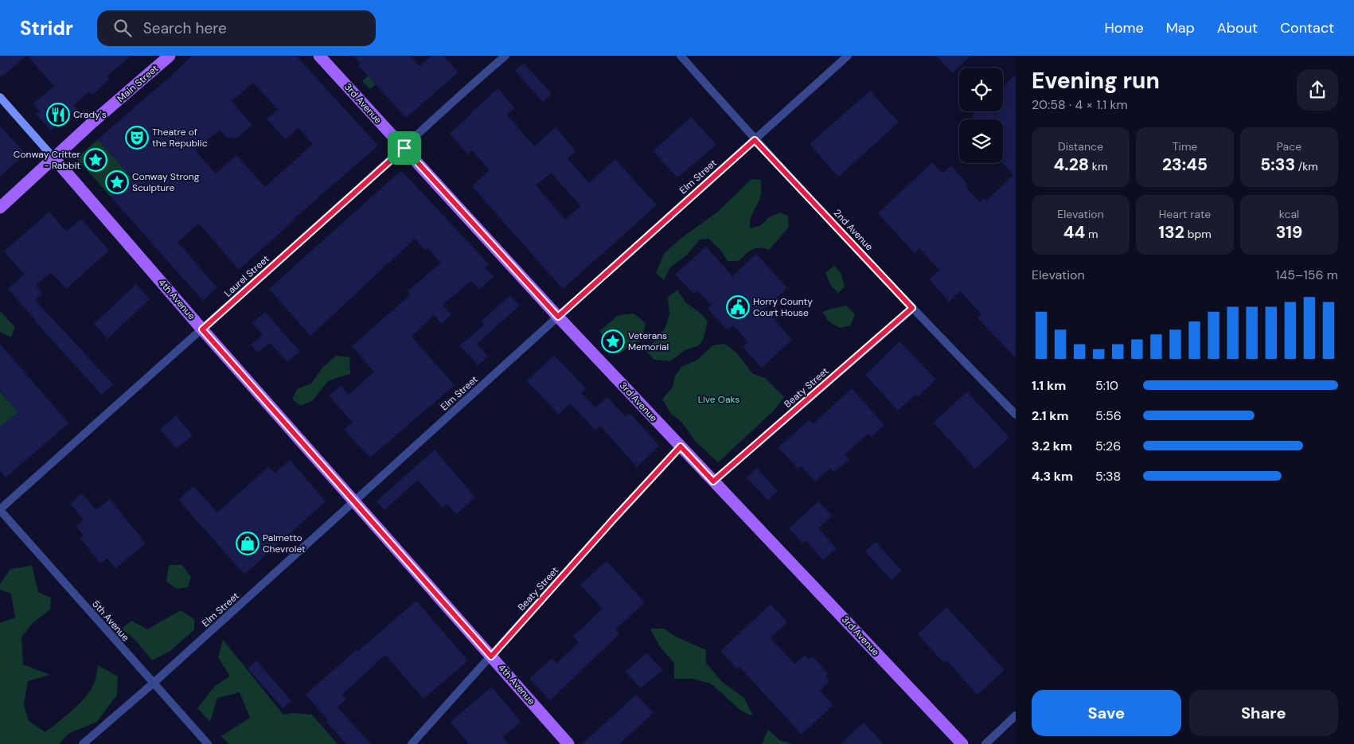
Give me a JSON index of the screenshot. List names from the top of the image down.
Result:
{
  "streets": {
    "main road": ["Main Street", "3rd Avenue", "4th Avenue"],
    "street": [
      "Elm Street",
      "2nd Avenue",
      "Laurel Street",
      "Beaty Street",
      "5th Avenue"
    ]
  },
  "crossings": [
    ["Main Street", "4th Avenue"],
    ["3rd Avenue", "Elm Street"],
    ["3rd Avenue", "Laurel Street"],
    ["3rd Avenue", "Beaty Street"],
    ["Elm Street", "2nd Avenue"],
    ["Elm Street", "4th Avenue"],
    ["Elm Street", "5th Avenue"],
    ["2nd Avenue", "Beaty Street"],
    ["Laurel Street", "4th Avenue"],
    ["Laurel Street", "5th Avenue"],
    ["4th Avenue", "Beaty Street"]
  ],
  "parks": ["LIve Oaks"],
  "places": {
    "restaurant": ["Crady's"],
    "theatre": ["Theatre of the Republic"],
    "place": ["Conway Critter - Rabbit", "Conway Strong Sculpture", "Veterans Memorial"],
    "public building": ["Horry County Court House"],
    "shop": ["Palmetto Chevrolet"]
  },
  "page": {
    "header": "Stridr",
    "search": "Search here",
    "nav": [
      "Home",
      "Map",
      "About",
      "Contact"
    ],
    "heading": ["Evening run", "20:58 · 4 × 1.1 km"],
    "stats": [
      ["Distance", "4.28 km"],
      ["Time", "23:45"],
      ["Pace", "5:33 /km"],
      ["Elevation", "44 m"],
      ["Heart rate", "132 bpm"],
      ["kcal", "319"]
    ],
    "chart": ["Elevation", "145–156 m"],
    "list": [
      {
        "name": "1.1 km",
        "note": "5:10"
      },
      {
        "name": "2.1 km",
        "note": "5:56"
      },
      {
        "name": "3.2 km",
        "note": "5:26"
      },
      {
        "name": "4.3 km",
        "note": "5:38"
      }
    ],
    "buttons": ["Save", "Share"]
  }
}
